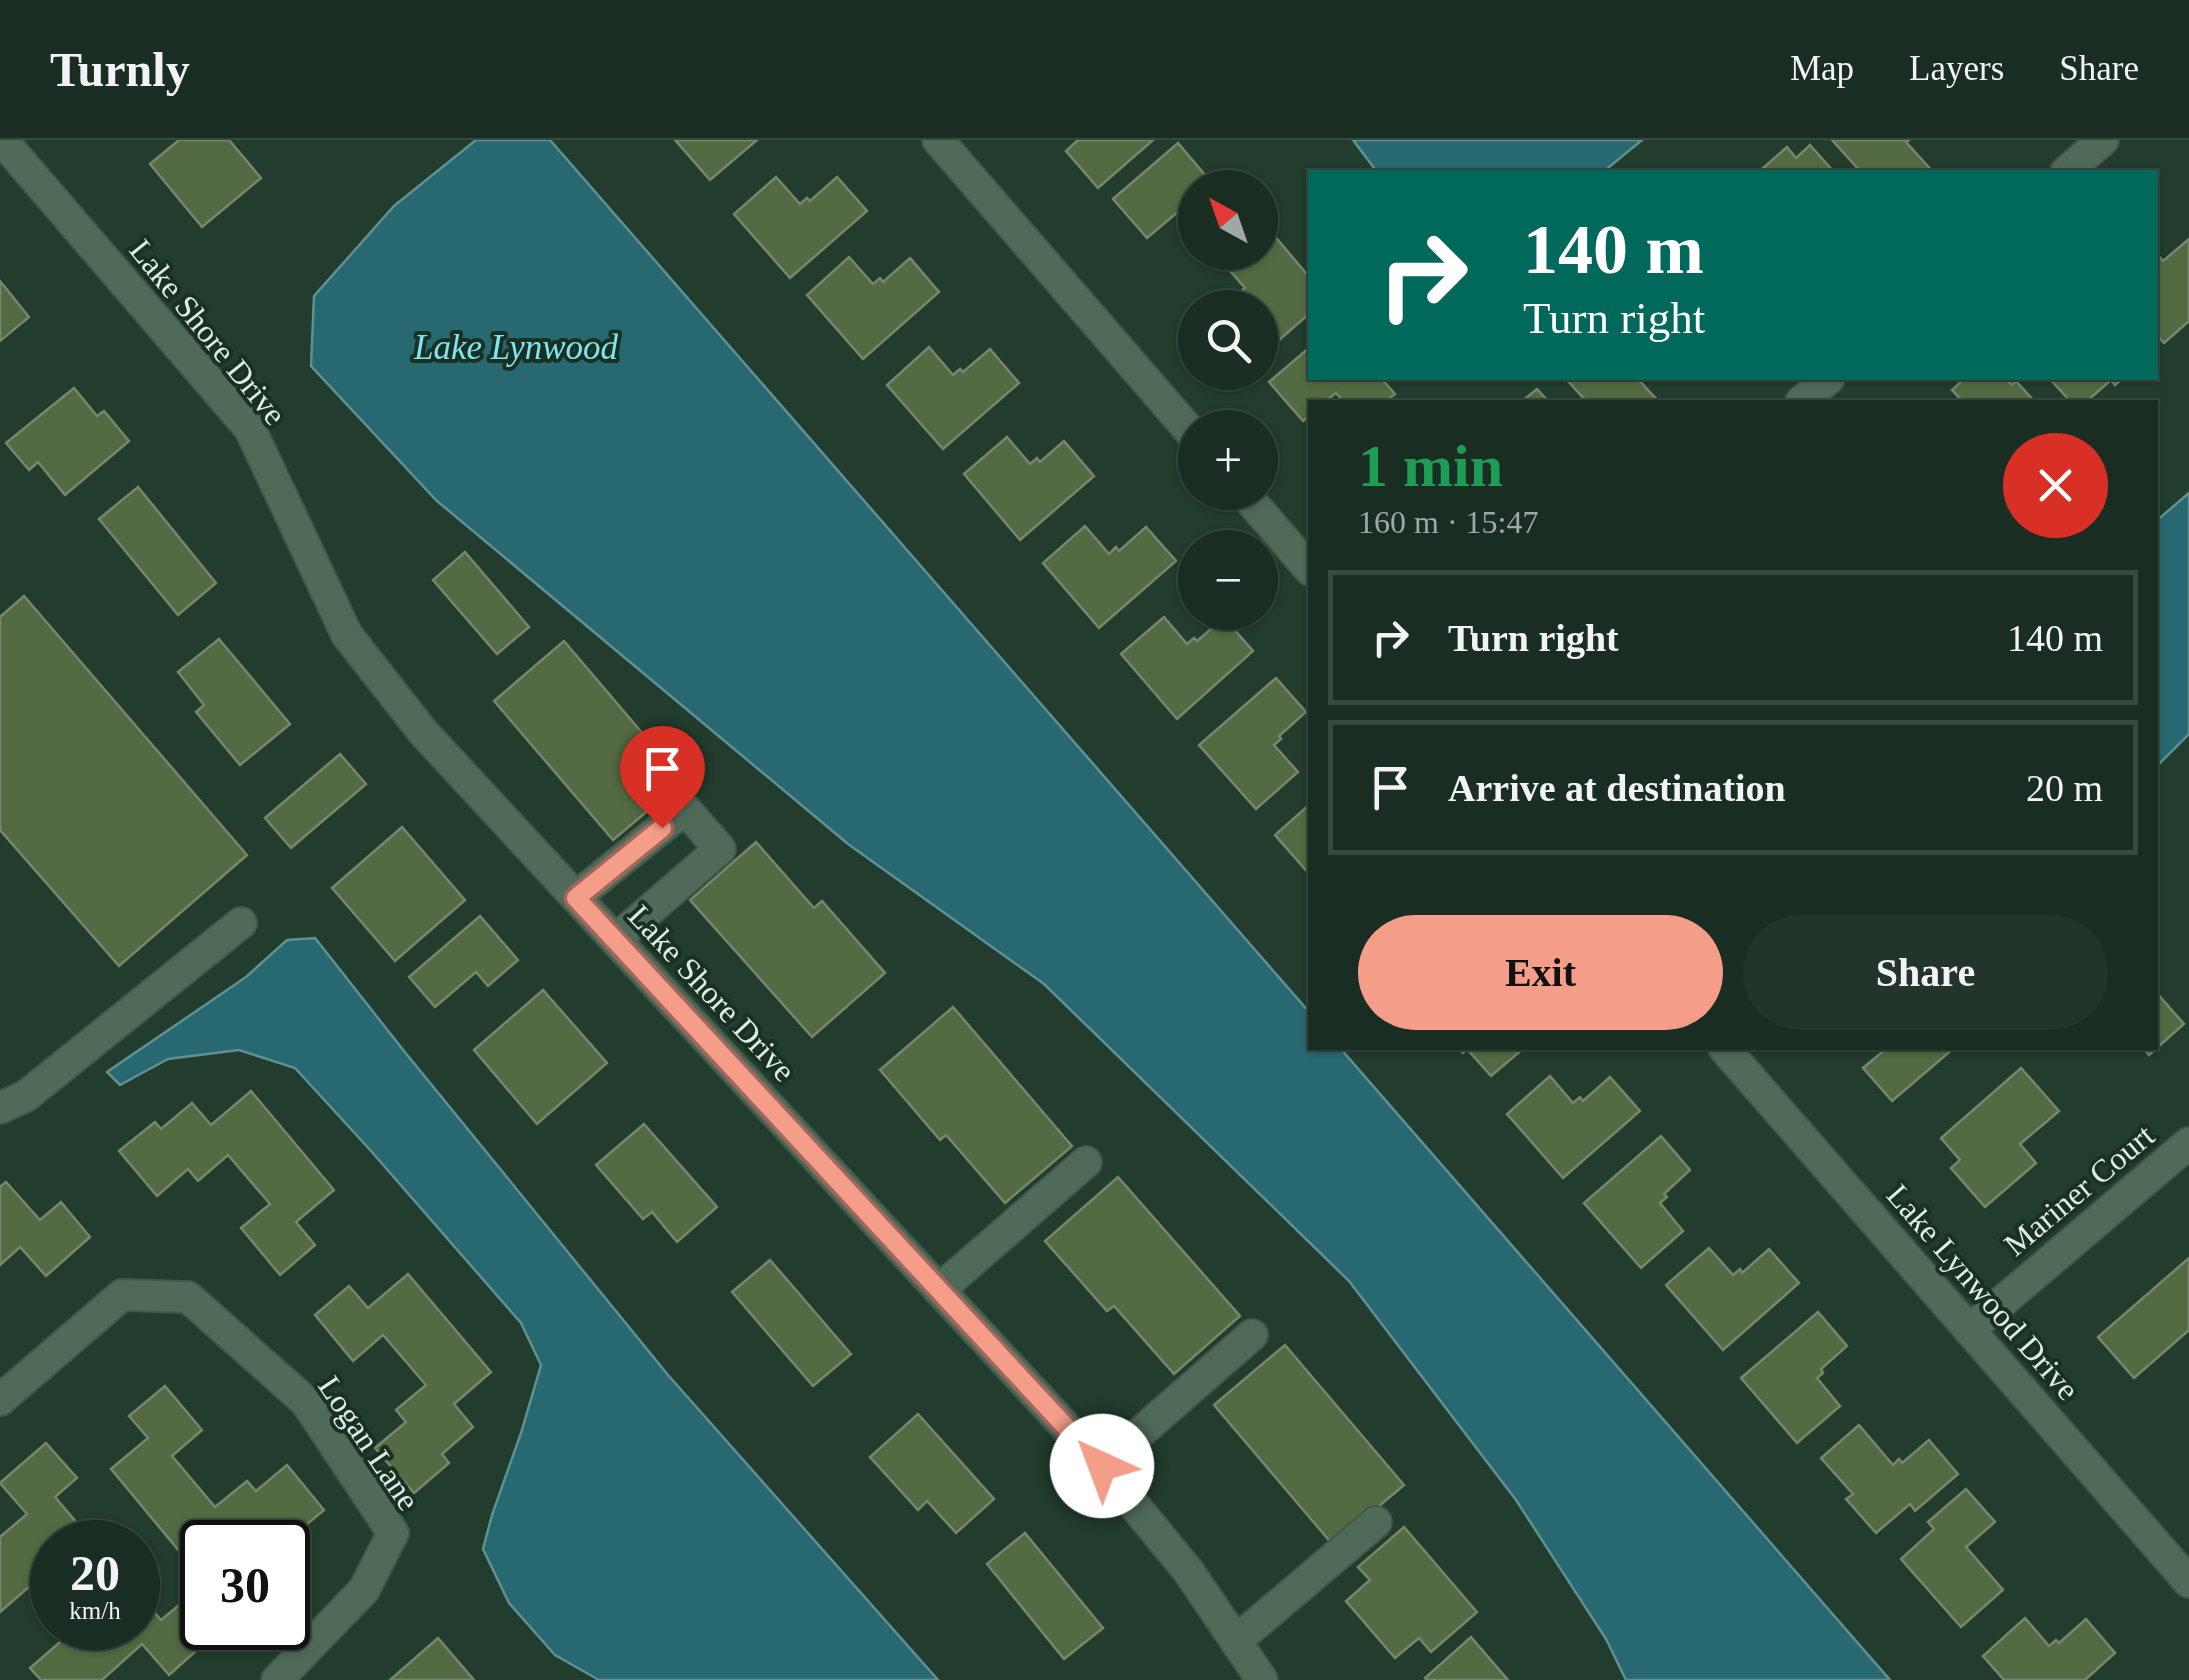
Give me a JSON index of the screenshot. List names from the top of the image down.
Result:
{
  "streets": {
    "street": [
      "Lake Shore Drive",
      "Mariner Court",
      "Lake Lynwood Drive",
      "Logan Lane"
    ]
  },
  "crossings": [
    ["Mariner Court", "Lake Lynwood Drive"]
  ],
  "water": ["Lake Lynwood"],
  "north": "top left",
  "page": {
    "header": "Turnly",
    "nav": ["Map", "Layers", "Share"],
    "map_buttons": ["+", "−"],
    "turn": ["140 m", "Turn right"],
    "heading": ["1 min", "160 m · 15:47"],
    "list": [
      {
        "name": "Turn right",
        "value": "140 m"
      },
      {
        "name": "Arrive at destination",
        "value": "20 m"
      }
    ],
    "buttons": ["Exit", "Share"],
    "speed": "20 km/h",
    "limit": "30"
  }
}
